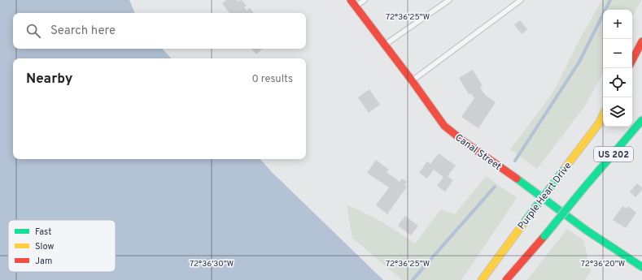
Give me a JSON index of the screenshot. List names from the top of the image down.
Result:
{
  "streets": {
    "main road": ["Canal Street", "US 202", "Purple Heart Drive"]
  },
  "legend": ["Fast", "Slow", "Jam"],
  "page": {
    "map_buttons": ["+", "−"],
    "search": "Search here",
    "heading": ["Nearby", "0 results"]
  },
  "coordinates": ["72°36'25\"W", "72°36'30\"W", "72°36'20\"W"]
}
